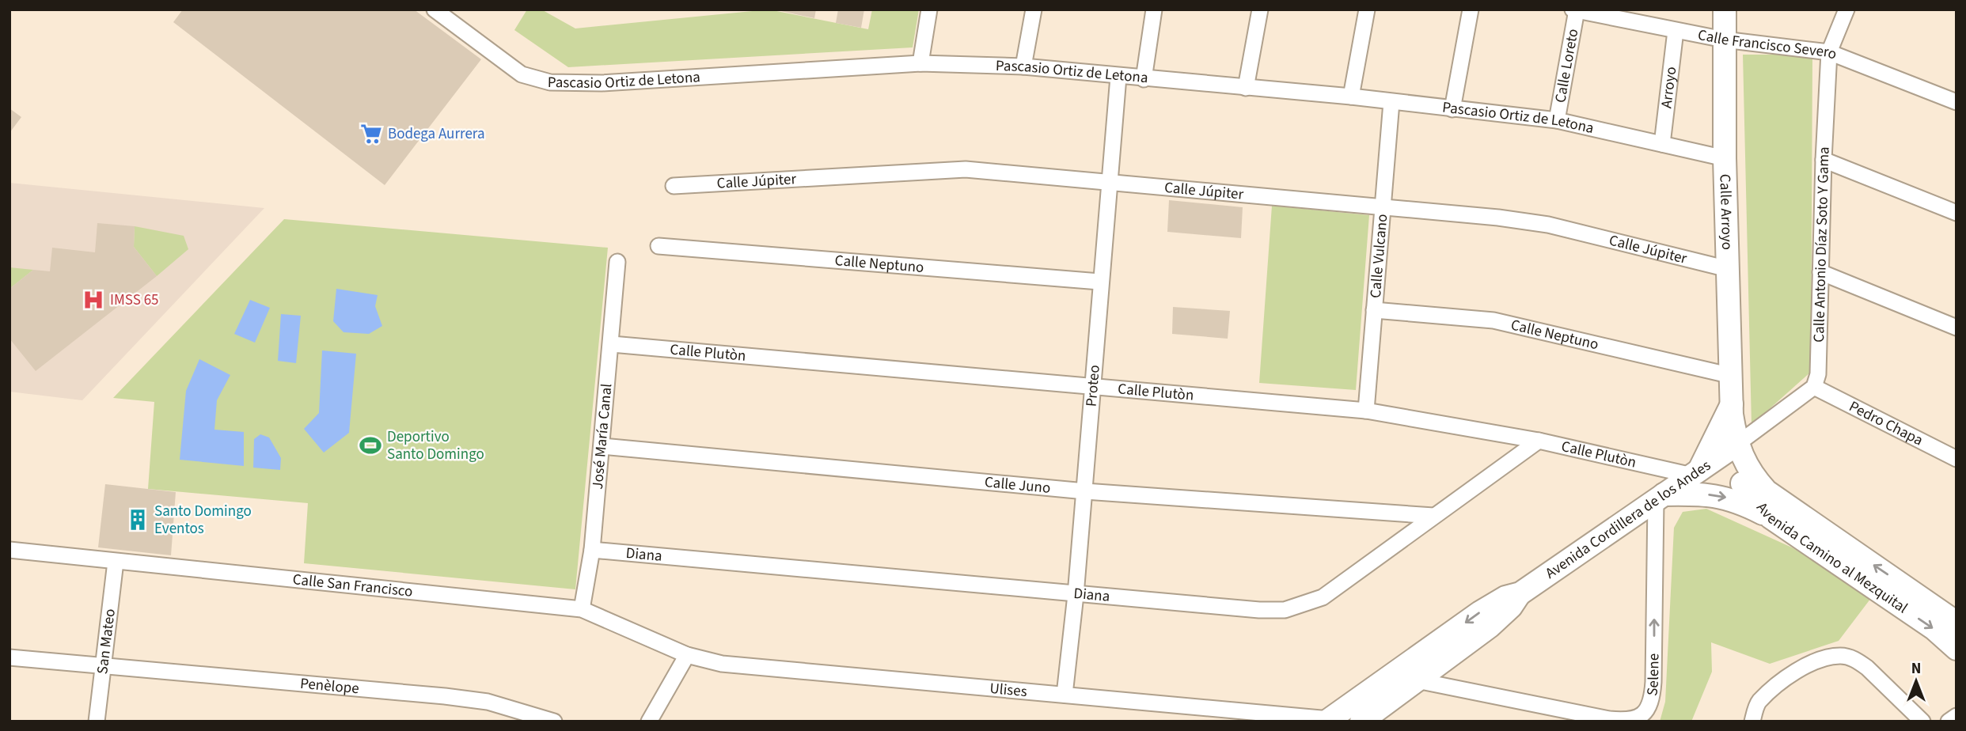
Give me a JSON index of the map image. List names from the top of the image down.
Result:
{
  "streets": {
    "street": [
      "Calle Francisco Severo",
      "Calle Loreto",
      "Pascasio Ortiz de Letona",
      "Arroyo",
      "Calle Júpiter",
      "Calle Arroyo",
      "Calle Antonio Díaz Soto Y Gama",
      "Calle Vulcano",
      "Calle Neptuno",
      "Calle Plutòn",
      "Proteo",
      "Pedro Chapa",
      "José María Canal",
      "Calle Juno",
      "Avenida Cordillera de los Andes",
      "Diana",
      "Avenida Camino al Mezquital",
      "Calle San Francisco",
      "San Mateo",
      "Selene",
      "Penèlope",
      "Ulises"
    ]
  },
  "crossings": [
    ["Calle Francisco Severo", "Calle Loreto"],
    ["Calle Francisco Severo", "Arroyo"],
    ["Calle Francisco Severo", "Calle Arroyo"],
    ["Calle Francisco Severo", "Calle Antonio Díaz Soto Y Gama"],
    ["Calle Loreto", "Pascasio Ortiz de Letona"],
    ["Pascasio Ortiz de Letona", "Arroyo"],
    ["Pascasio Ortiz de Letona", "Calle Arroyo"],
    ["Pascasio Ortiz de Letona", "Calle Vulcano"],
    ["Pascasio Ortiz de Letona", "Proteo"],
    ["Calle Júpiter", "Calle Arroyo"],
    ["Calle Júpiter", "Calle Vulcano"],
    ["Calle Júpiter", "Proteo"],
    ["Calle Arroyo", "Calle Neptuno"],
    ["Calle Arroyo", "Avenida Cordillera de los Andes"],
    ["Calle Arroyo", "Avenida Camino al Mezquital"],
    ["Calle Antonio Díaz Soto Y Gama", "Pedro Chapa"],
    ["Calle Vulcano", "Calle Neptuno"],
    ["Calle Vulcano", "Calle Plutòn"],
    ["Calle Neptuno", "Proteo"],
    ["Calle Plutòn", "Proteo"],
    ["Calle Plutòn", "José María Canal"],
    ["Calle Plutòn", "Avenida Cordillera de los Andes"],
    ["Calle Plutòn", "Diana"],
    ["Proteo", "Calle Juno"],
    ["Proteo", "Diana"],
    ["Proteo", "Ulises"],
    ["José María Canal", "Calle Juno"],
    ["José María Canal", "Diana"],
    ["José María Canal", "Calle San Francisco"],
    ["Calle Juno", "Diana"],
    ["Avenida Cordillera de los Andes", "Avenida Camino al Mezquital"],
    ["Avenida Cordillera de los Andes", "Selene"],
    ["Avenida Cordillera de los Andes", "Ulises"],
    ["Calle San Francisco", "San Mateo"],
    ["Calle San Francisco", "Ulises"],
    ["San Mateo", "Penèlope"]
  ],
  "places": {
    "supermarket": ["Bodega Aurrera"],
    "hospital": ["IMSS 65"],
    "sports": ["Deportivo Santo Domingo"],
    "building": ["Santo Domingo Eventos"]
  },
  "north": "top"
}
